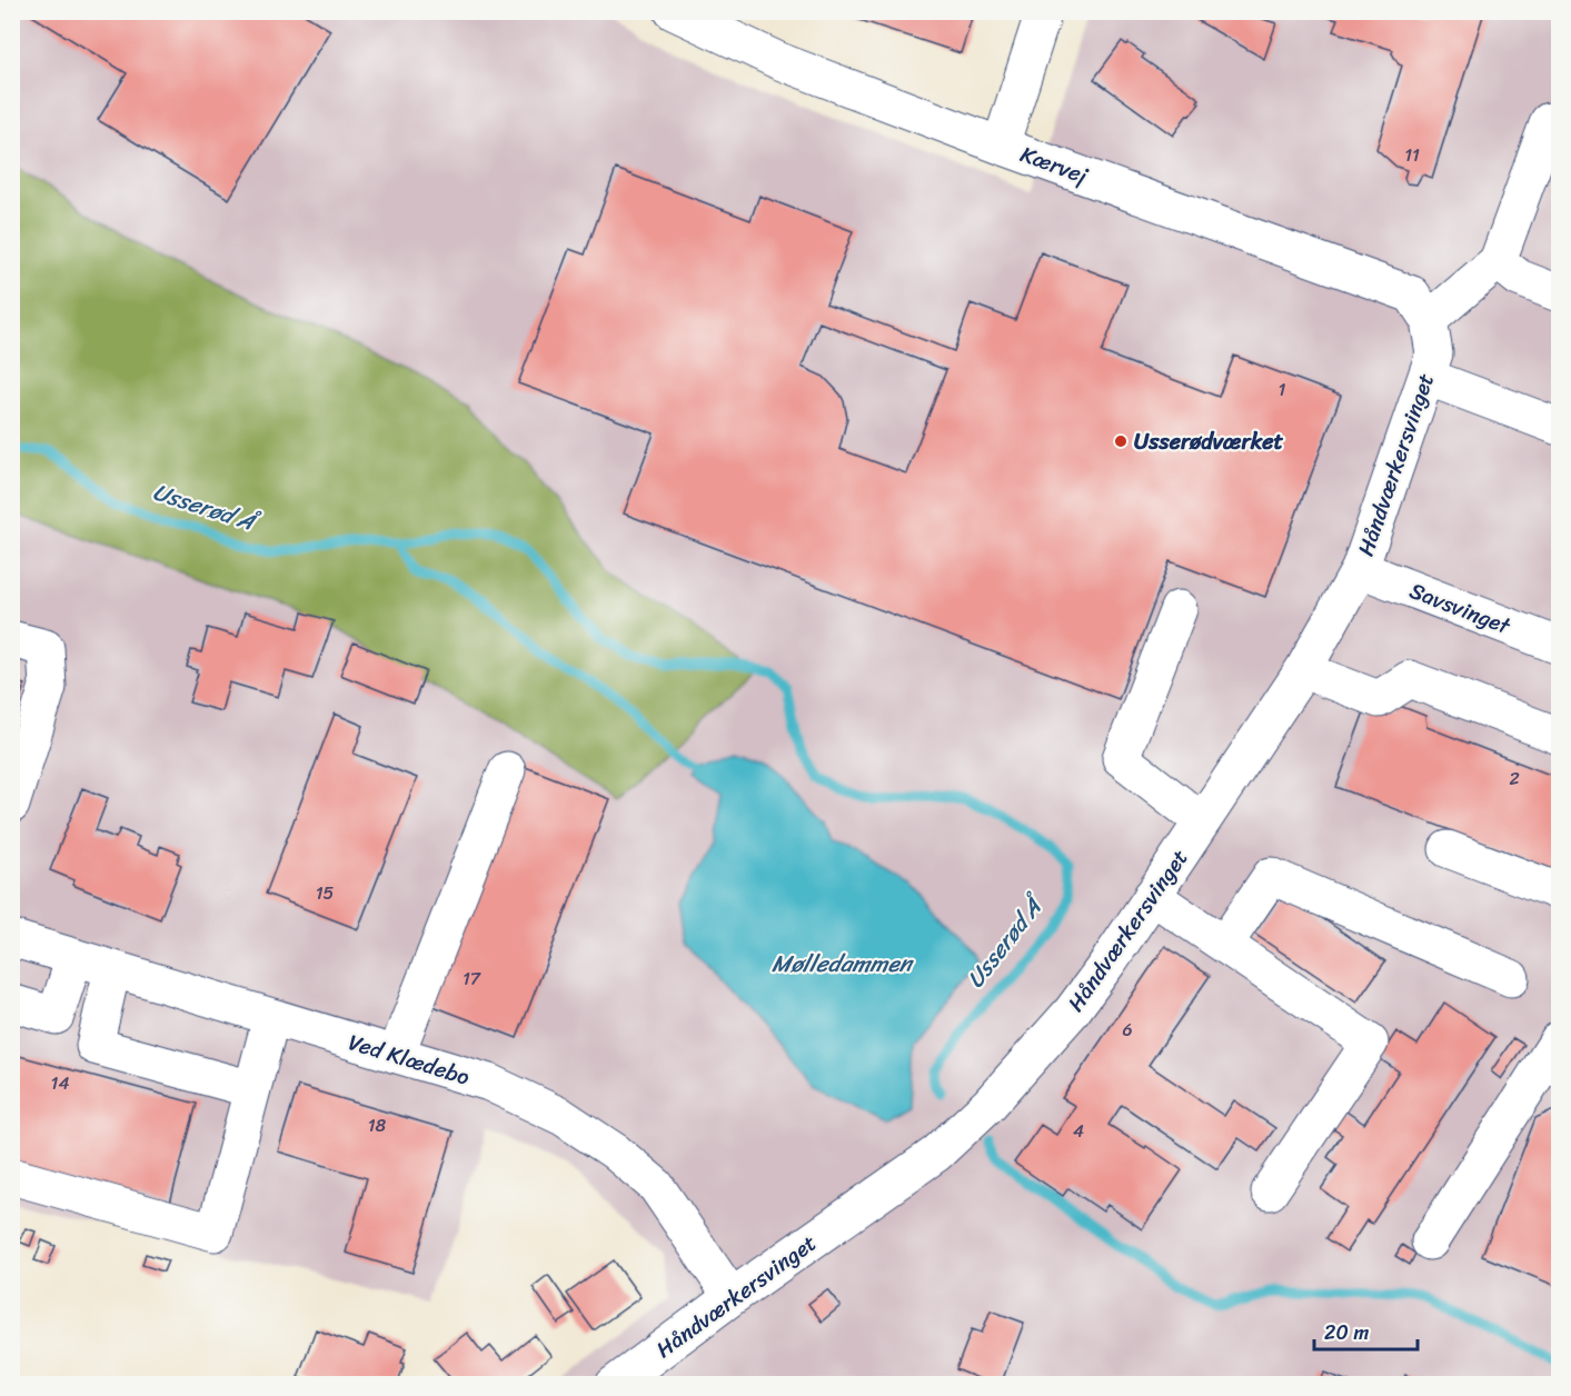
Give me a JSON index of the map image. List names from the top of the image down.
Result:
{
  "streets": {
    "street": [
      "Kærvej",
      "Håndværkersvinget",
      "Savsvinget",
      "Ved Klædebo"
    ]
  },
  "crossings": [
    ["Kærvej", "Håndværkersvinget"],
    ["Håndværkersvinget", "Savsvinget"],
    ["Håndværkersvinget", "Ved Klædebo"]
  ],
  "water": ["Usserød Å", "Mølledammen"],
  "places": ["Usserødværket"],
  "house_numbers": [
    "11",
    "1",
    "2",
    "15",
    "17",
    "6",
    "14",
    "18",
    "4"
  ],
  "scale_bar": "20 m"
}
